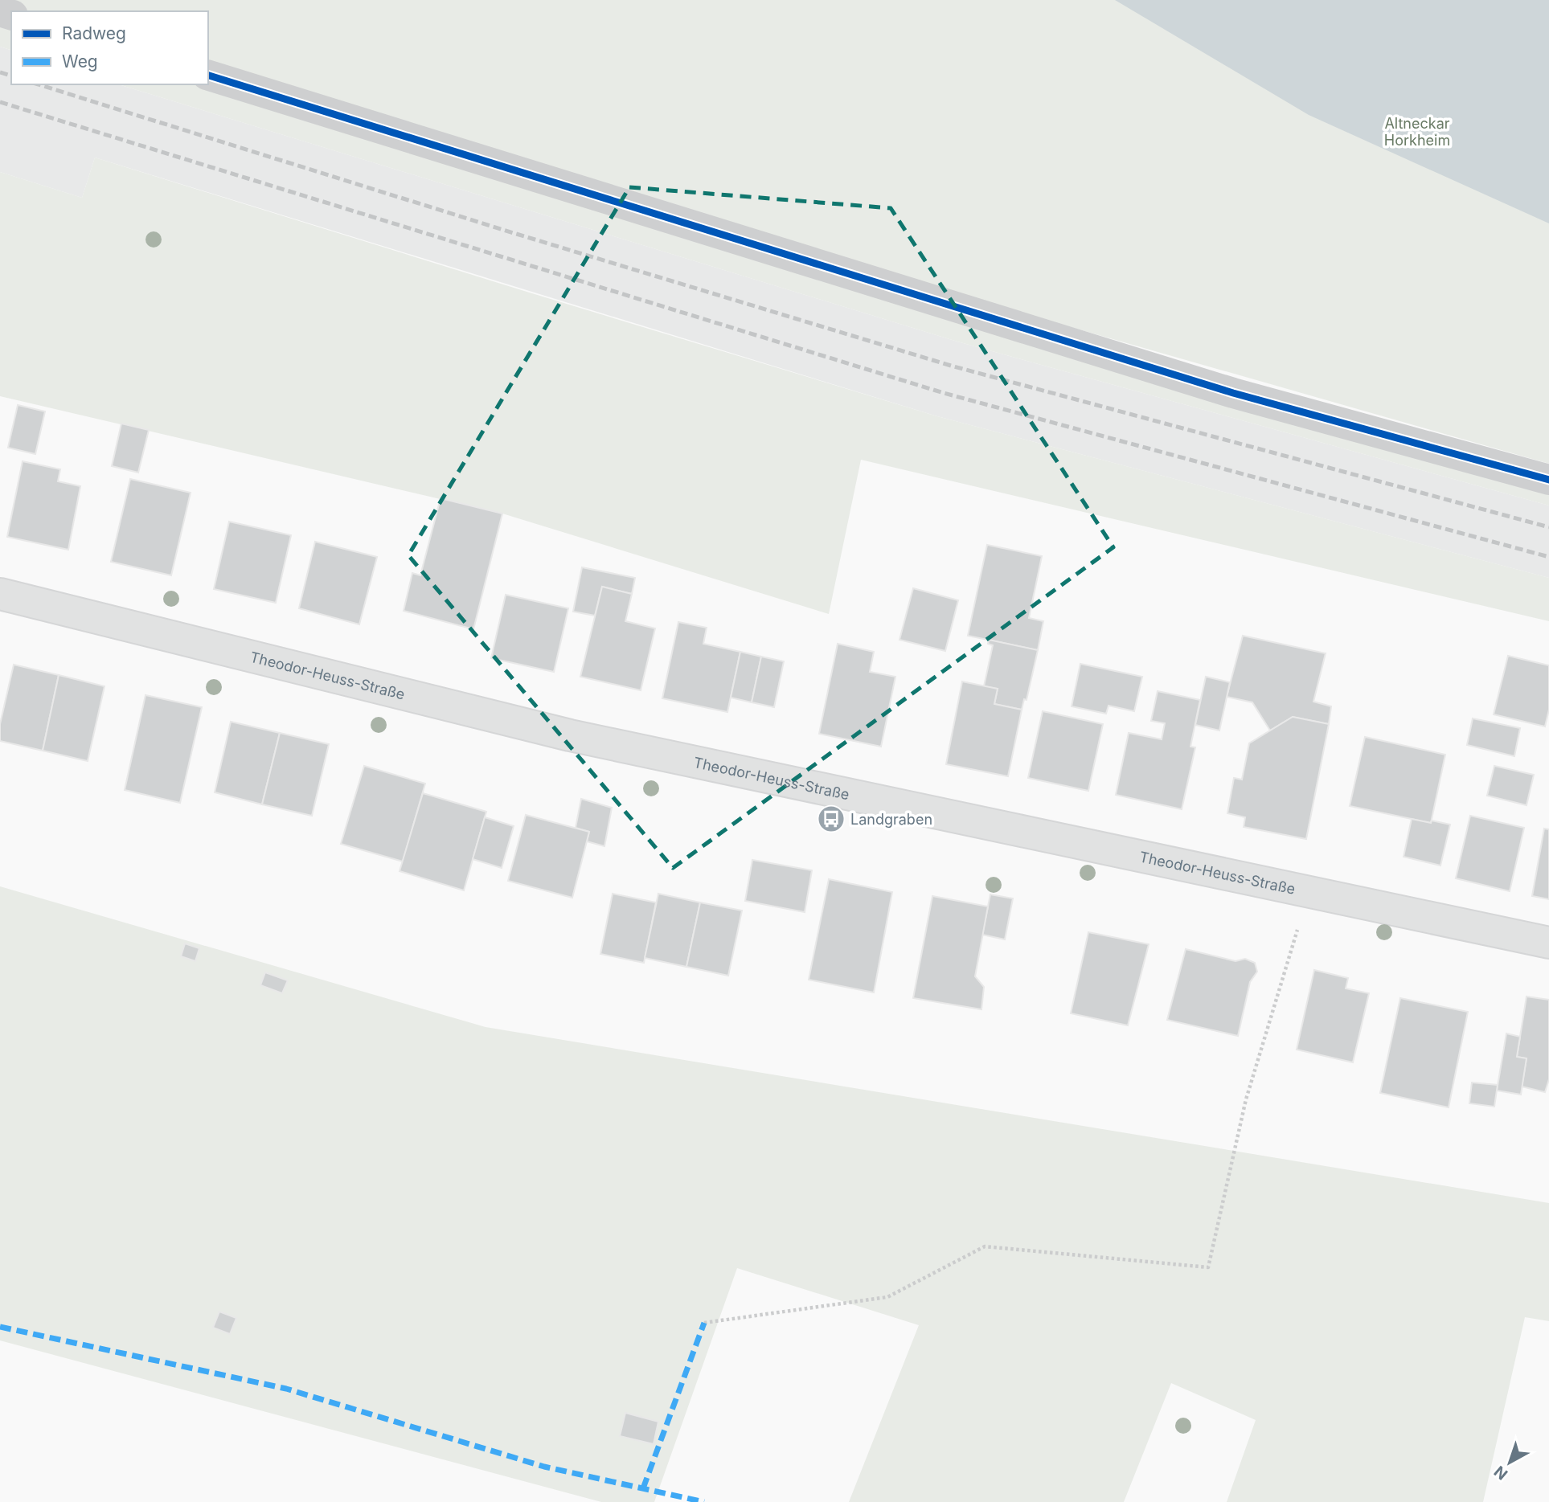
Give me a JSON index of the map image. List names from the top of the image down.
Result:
{
  "streets": {
    "main road": ["Theodor-Heuss-Straße"]
  },
  "parks": ["Altneckar Horkheim"],
  "places": {
    "bus stop": ["Landgraben"]
  },
  "legend": ["Radweg", "Weg"],
  "north": "bottom left"
}
